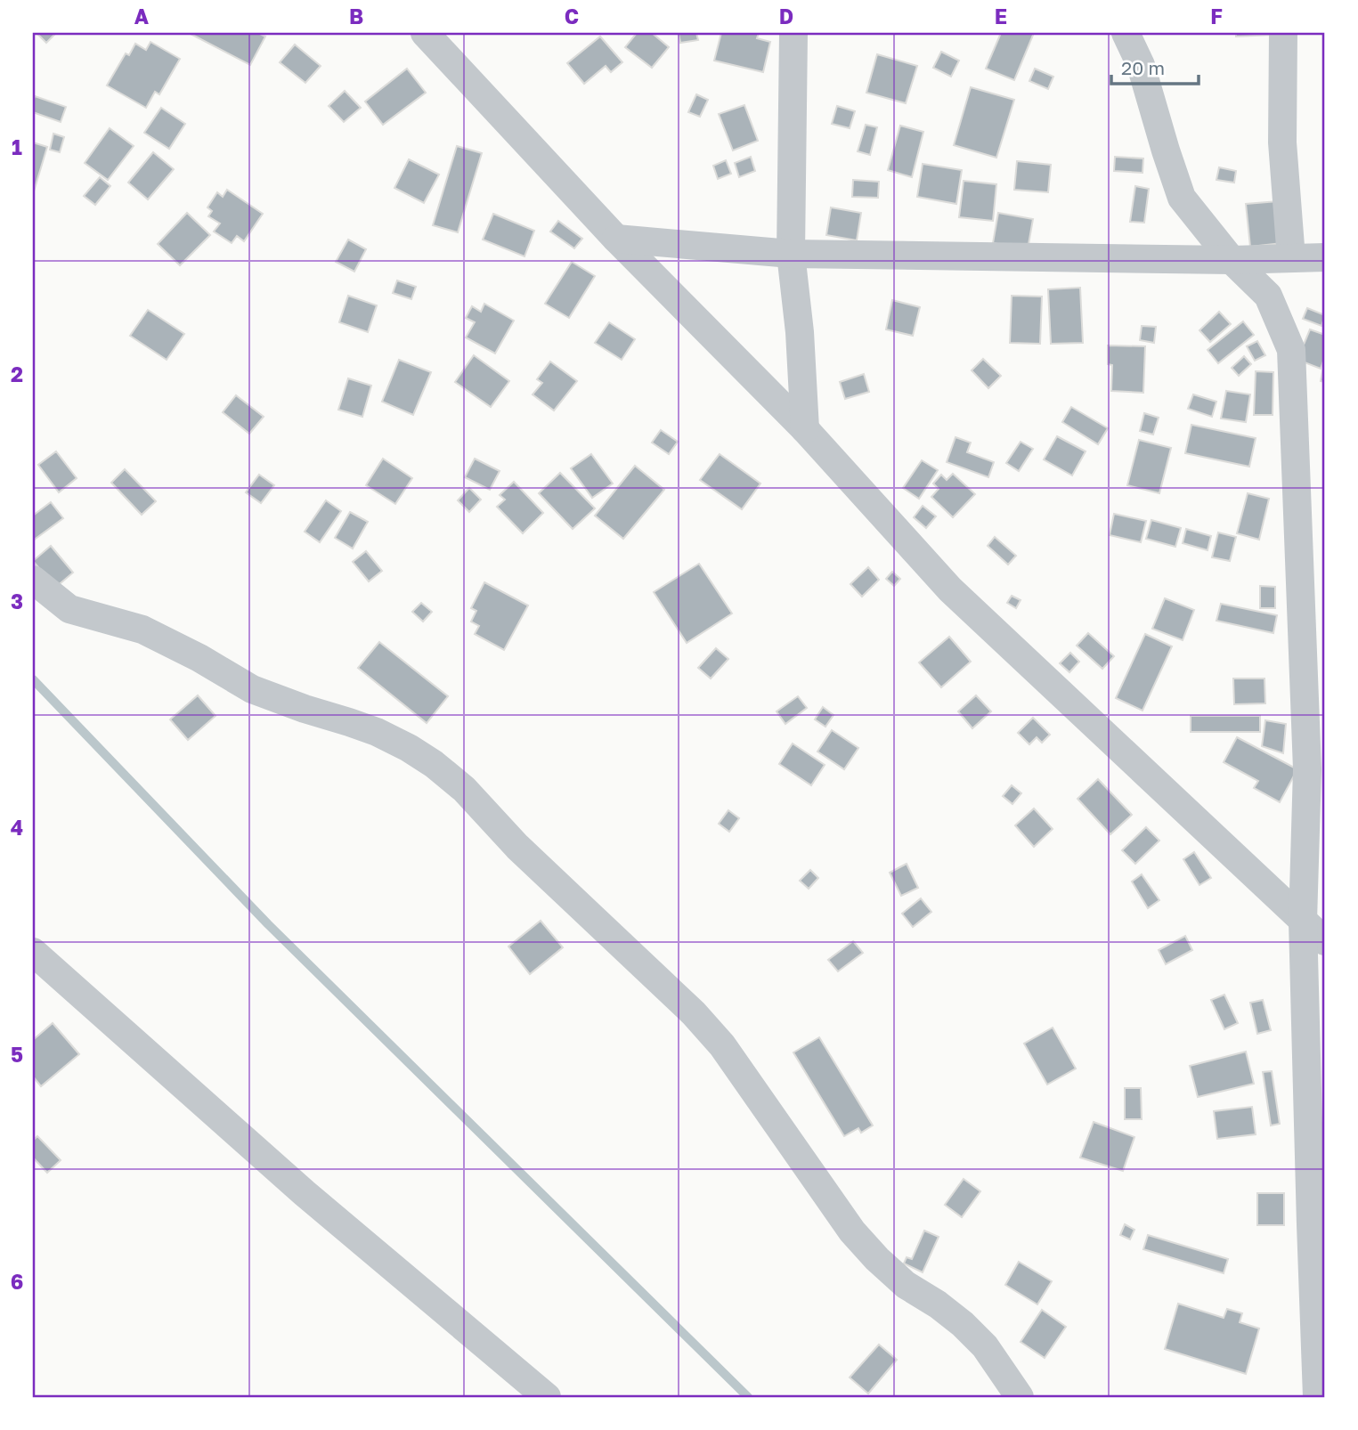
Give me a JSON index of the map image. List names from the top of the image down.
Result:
{
  "scale_bar": "20 m",
  "grid": {
    "columns": [
      "A",
      "B",
      "C",
      "D",
      "E",
      "F"
    ],
    "rows": [
      "1",
      "2",
      "3",
      "4",
      "5",
      "6"
    ]
  }
}
